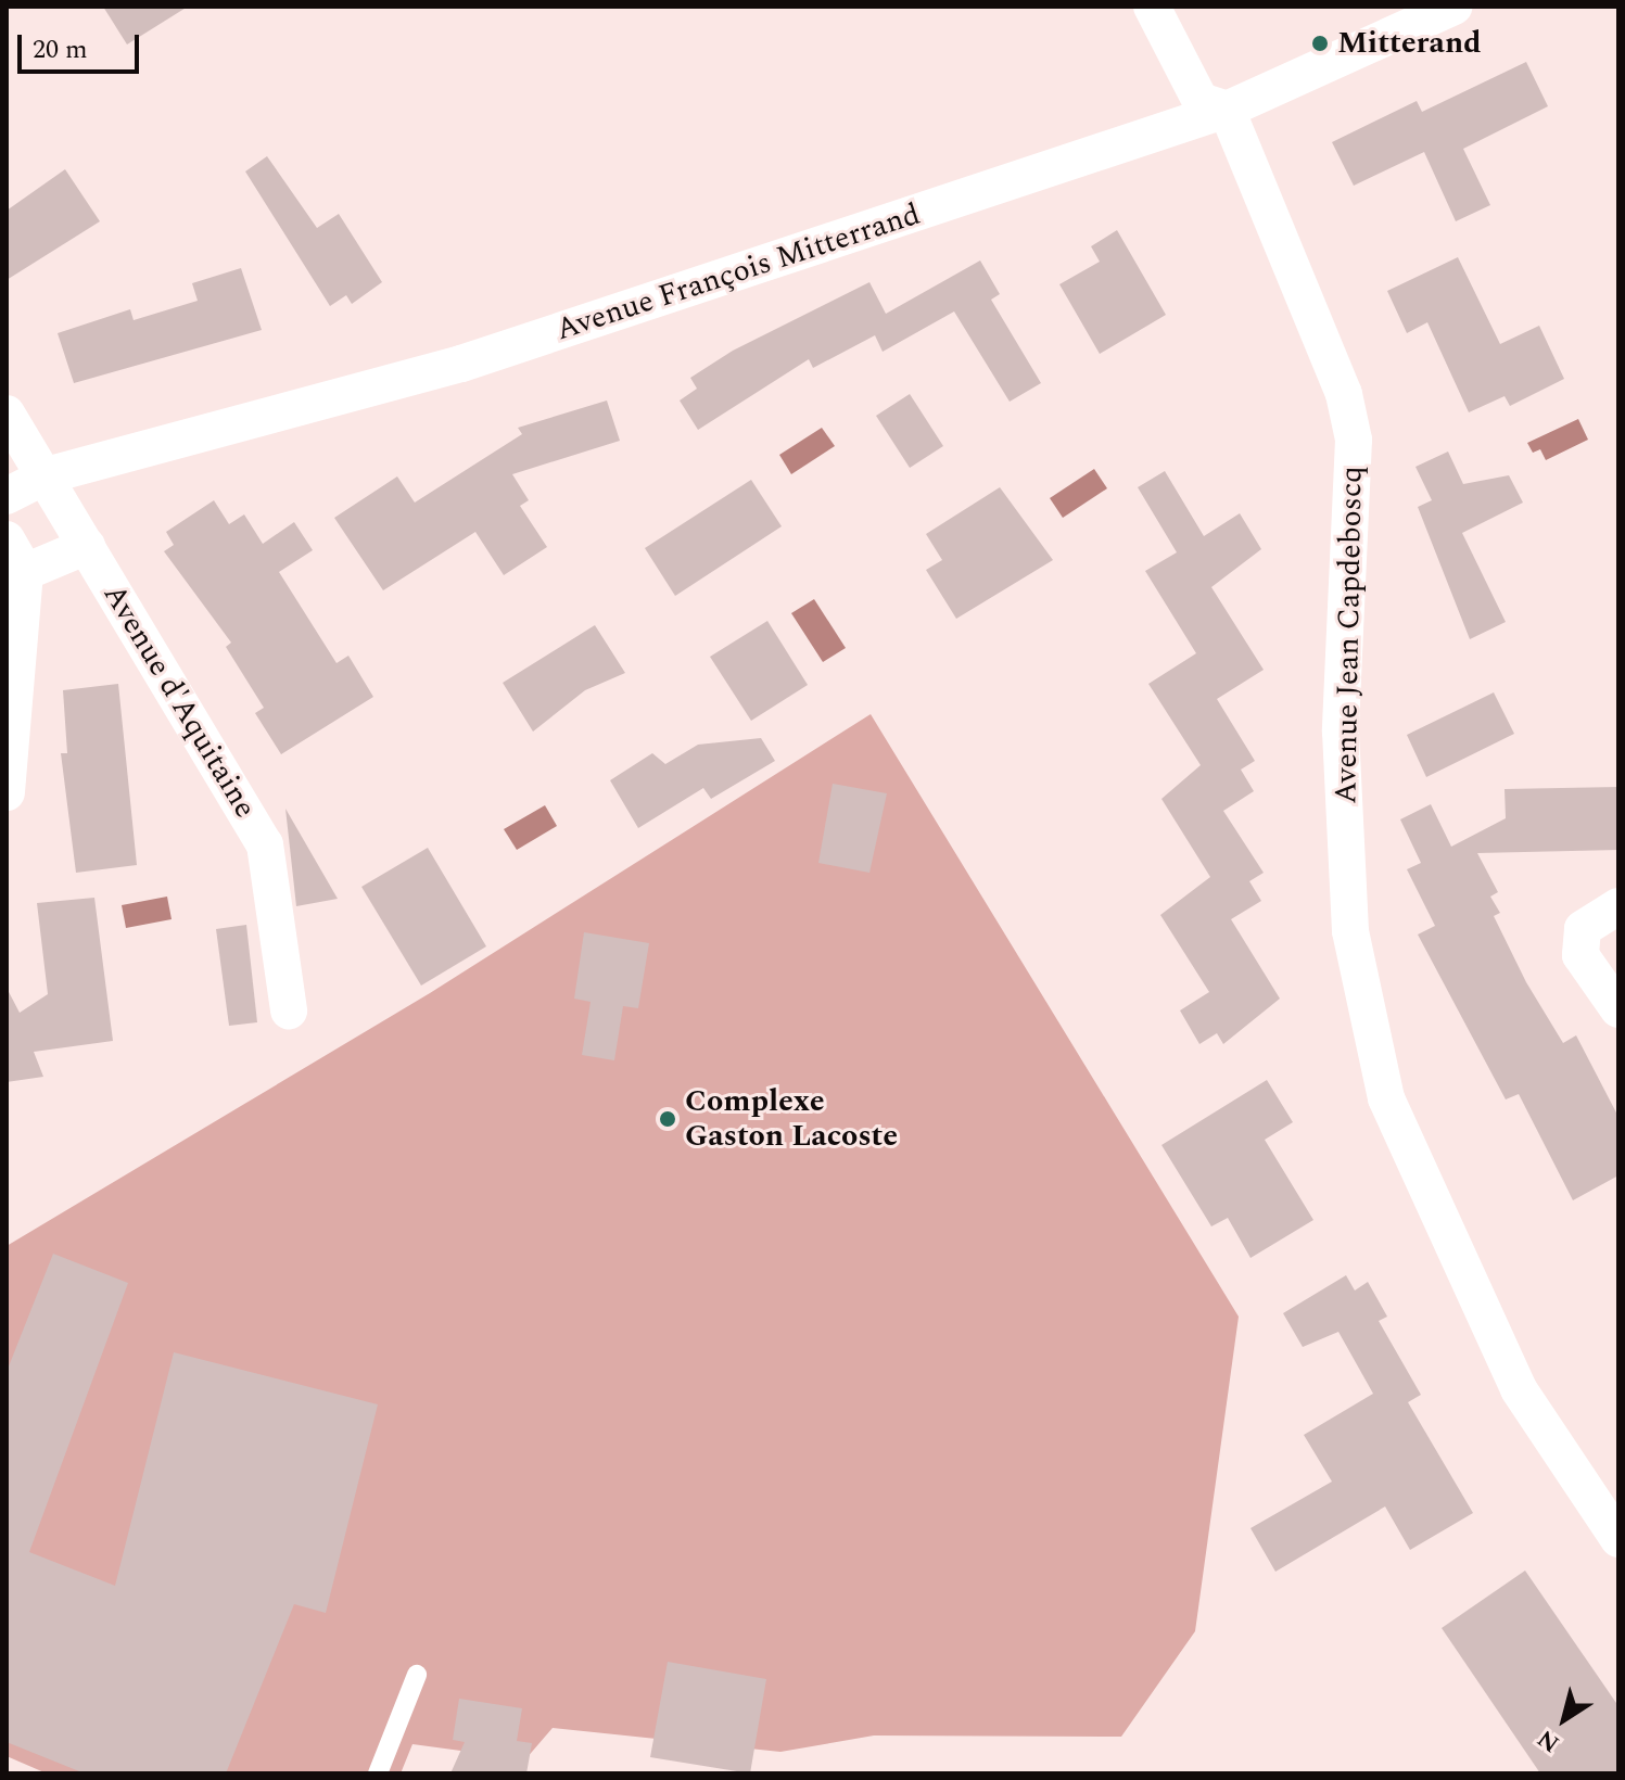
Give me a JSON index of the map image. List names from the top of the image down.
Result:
{
  "streets": {
    "street": ["Avenue François Mitterrand", "Avenue Jean Capdeboscq", "Avenue d'Aquitaine"]
  },
  "crossings": [
    ["Avenue François Mitterrand", "Avenue Jean Capdeboscq"],
    ["Avenue François Mitterrand", "Avenue d'Aquitaine"]
  ],
  "places": ["Mitterand", "Complexe Gaston Lacoste"],
  "scale_bar": "20 m",
  "north": "bottom left"
}
